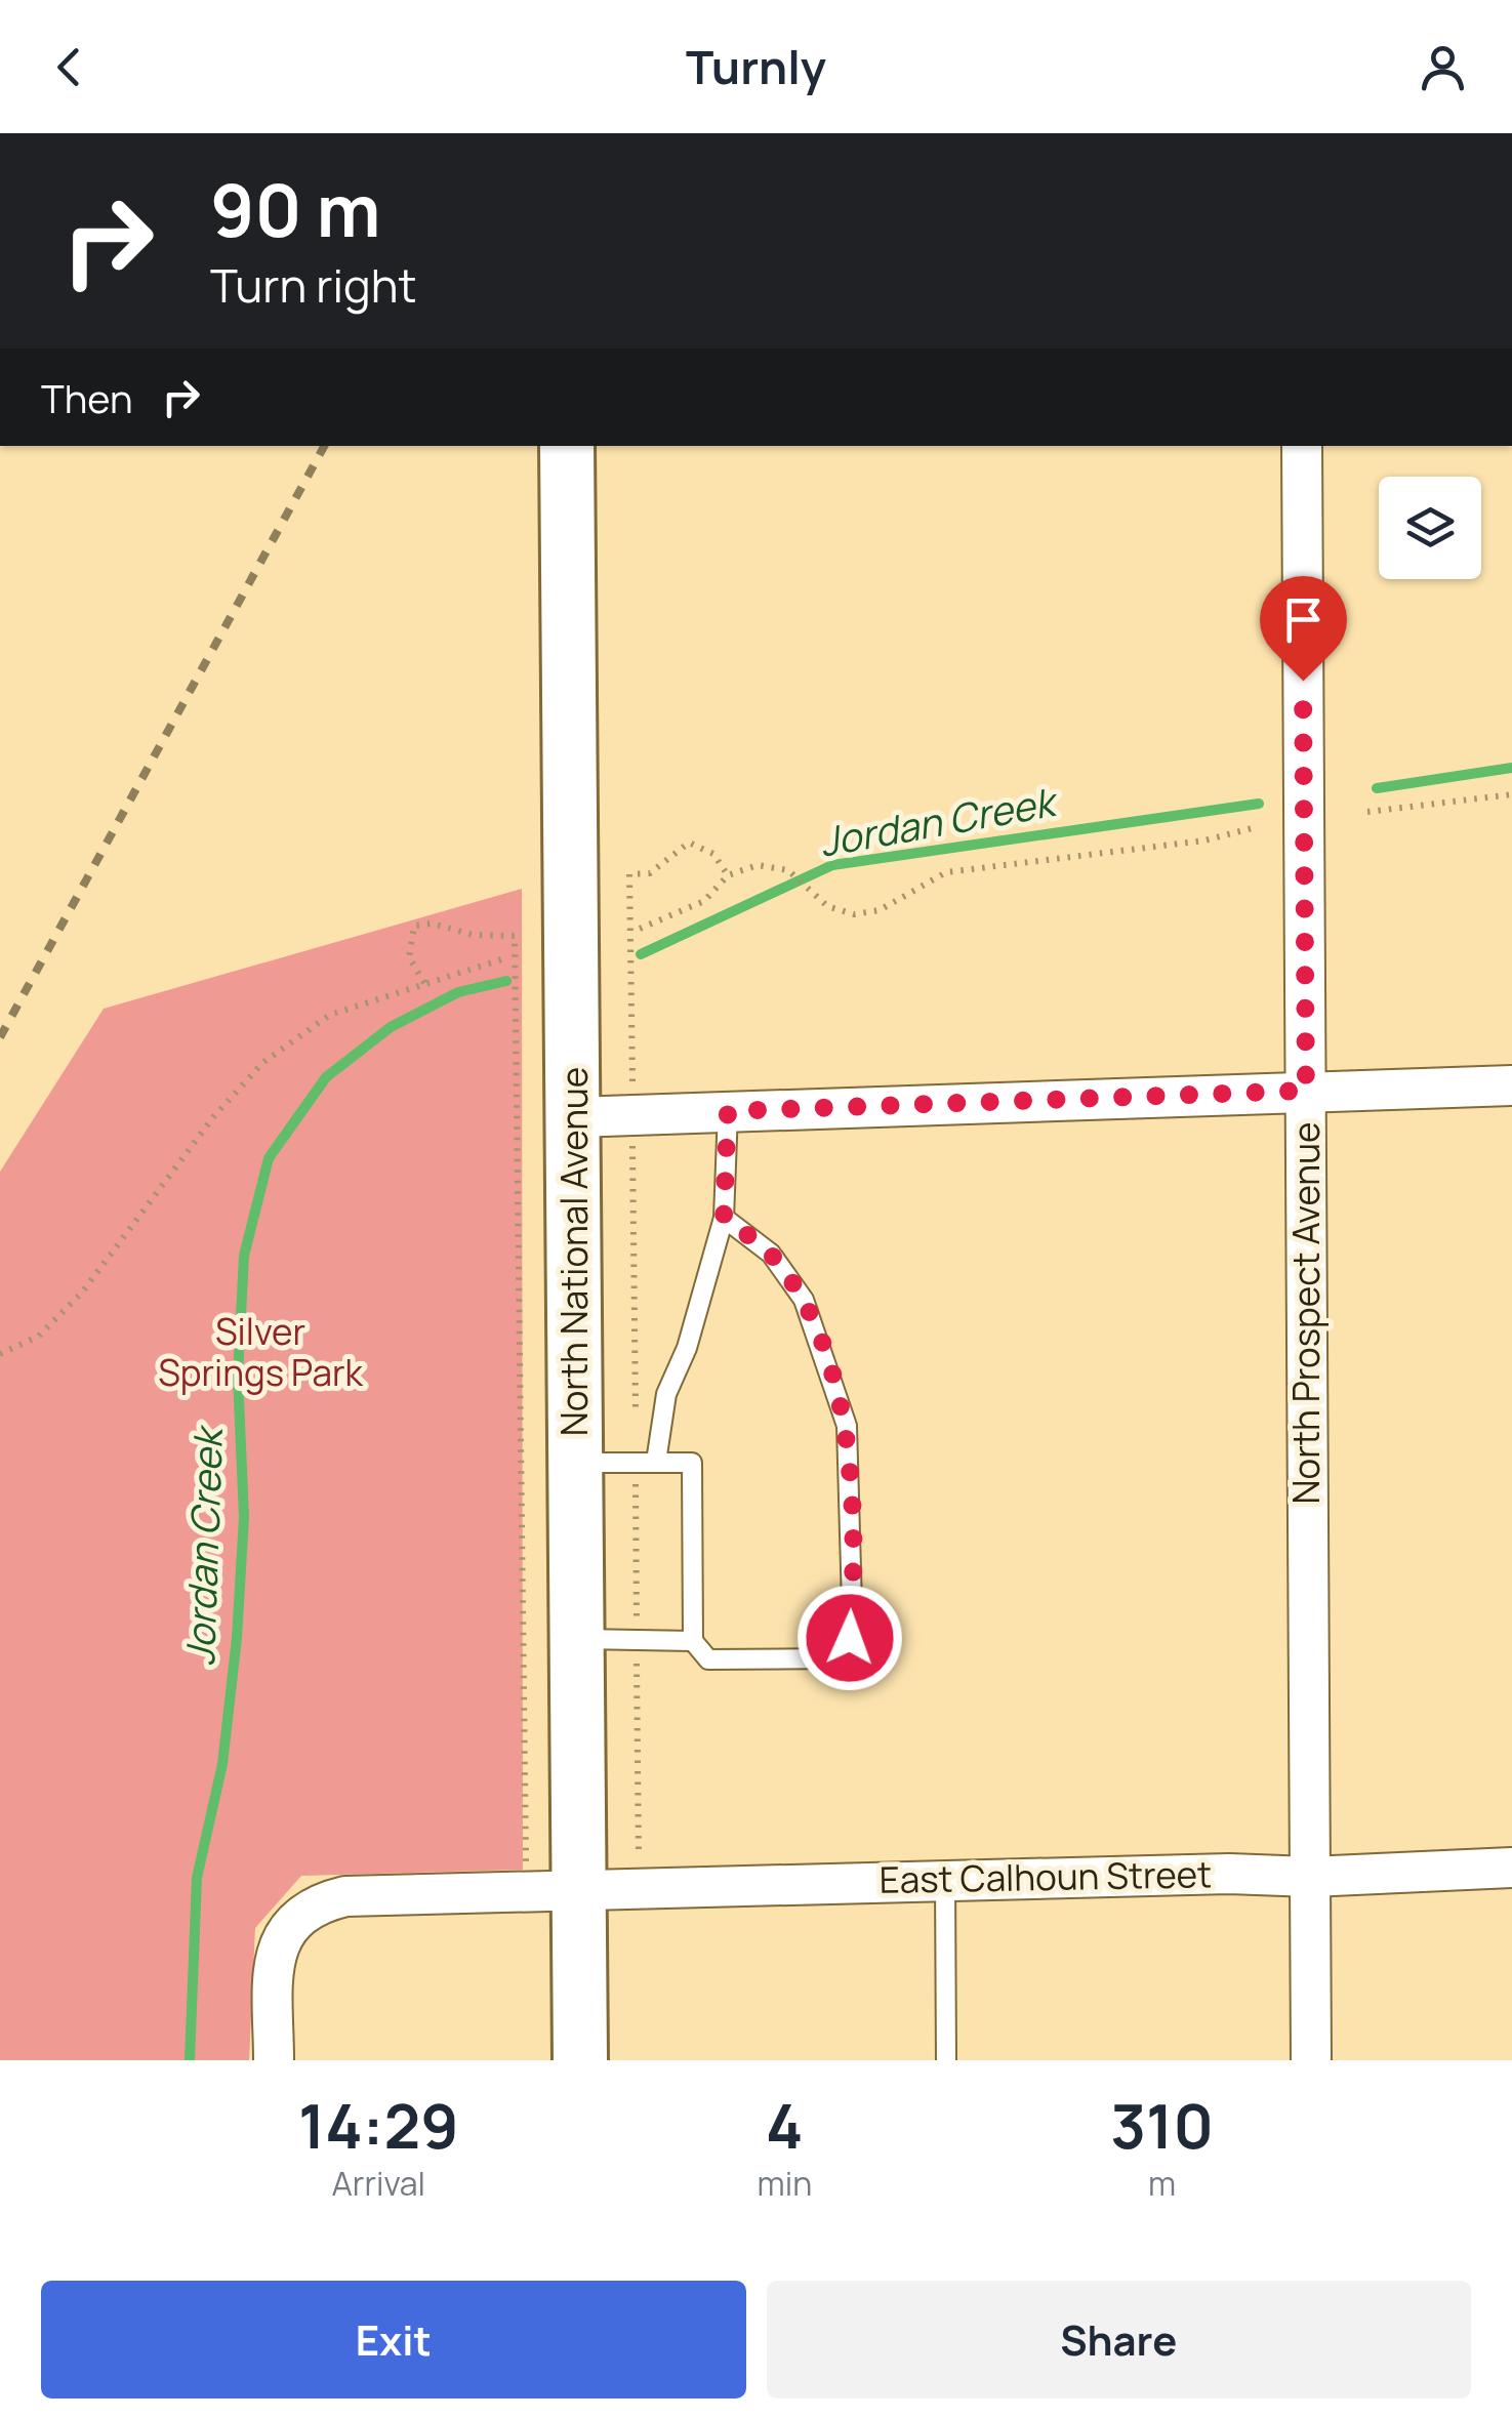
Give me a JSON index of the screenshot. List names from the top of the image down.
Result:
{
  "streets": {
    "main road": ["North National Avenue"],
    "street": ["North Prospect Avenue", "East Calhoun Street"]
  },
  "crossings": [
    ["North National Avenue", "East Calhoun Street"],
    ["North Prospect Avenue", "East Calhoun Street"]
  ],
  "water": ["Jordan Creek"],
  "parks": ["Silver Springs Park"],
  "page": {
    "header": "Turnly",
    "turn": ["90 m", "Turn right"],
    "then": "Then",
    "eta": [
      "14:29",
      "Arrival",
      "4",
      "min",
      "310",
      "m"
    ],
    "buttons": ["Exit", "Share"]
  }
}
